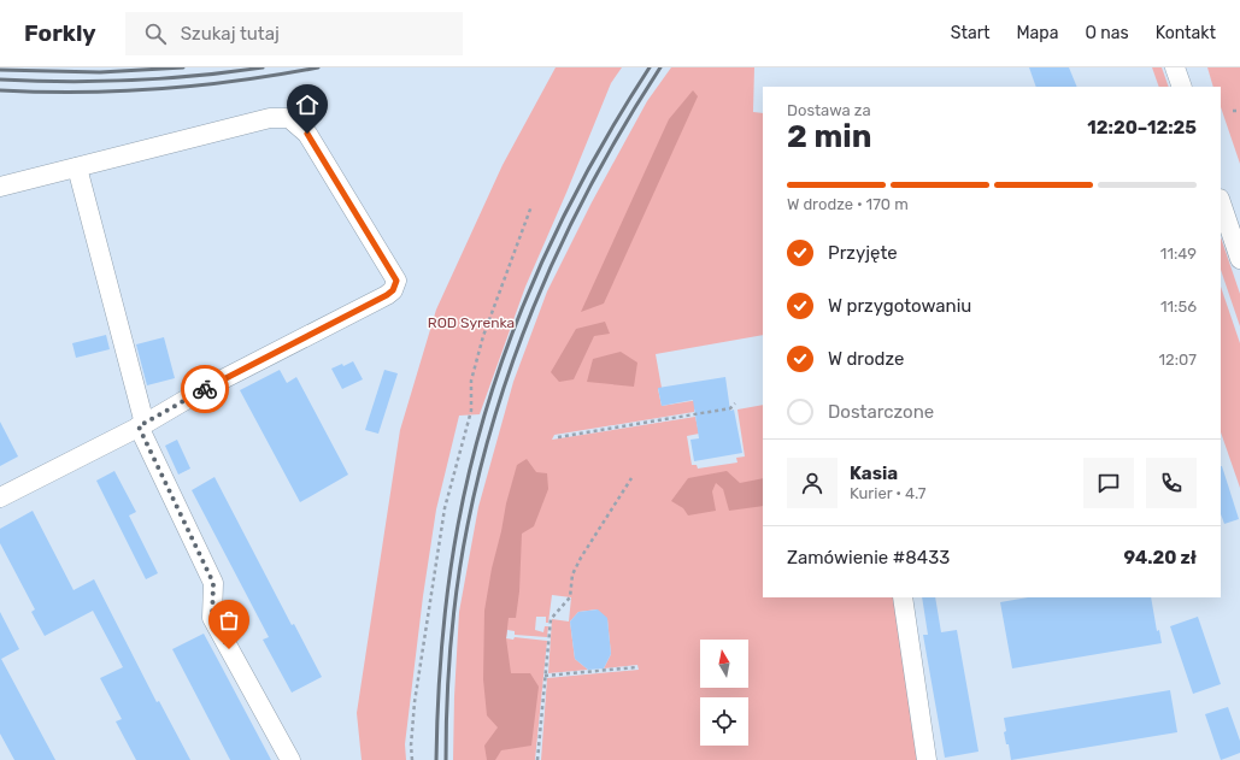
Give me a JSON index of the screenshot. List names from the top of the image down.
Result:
{
  "parks": ["ROD Syrenka"],
  "north": "top",
  "page": {
    "header": "Forkly",
    "search": "Szukaj tutaj",
    "nav": [
      "Start",
      "Mapa",
      "O nas",
      "Kontakt"
    ],
    "heading": ["2 min", "Dostawa za", "12:20–12:25"],
    "panel": [
      "Kasia",
      "Kurier · 4.7",
      "Zamówienie #8433",
      "94.20 zł"
    ],
    "bar": "W drodze · 170 m",
    "list": [
      ["Przyjęte", "11:49"],
      ["W przygotowaniu", "11:56"],
      ["W drodze", "12:07"],
      "Dostarczone"
    ]
  }
}
